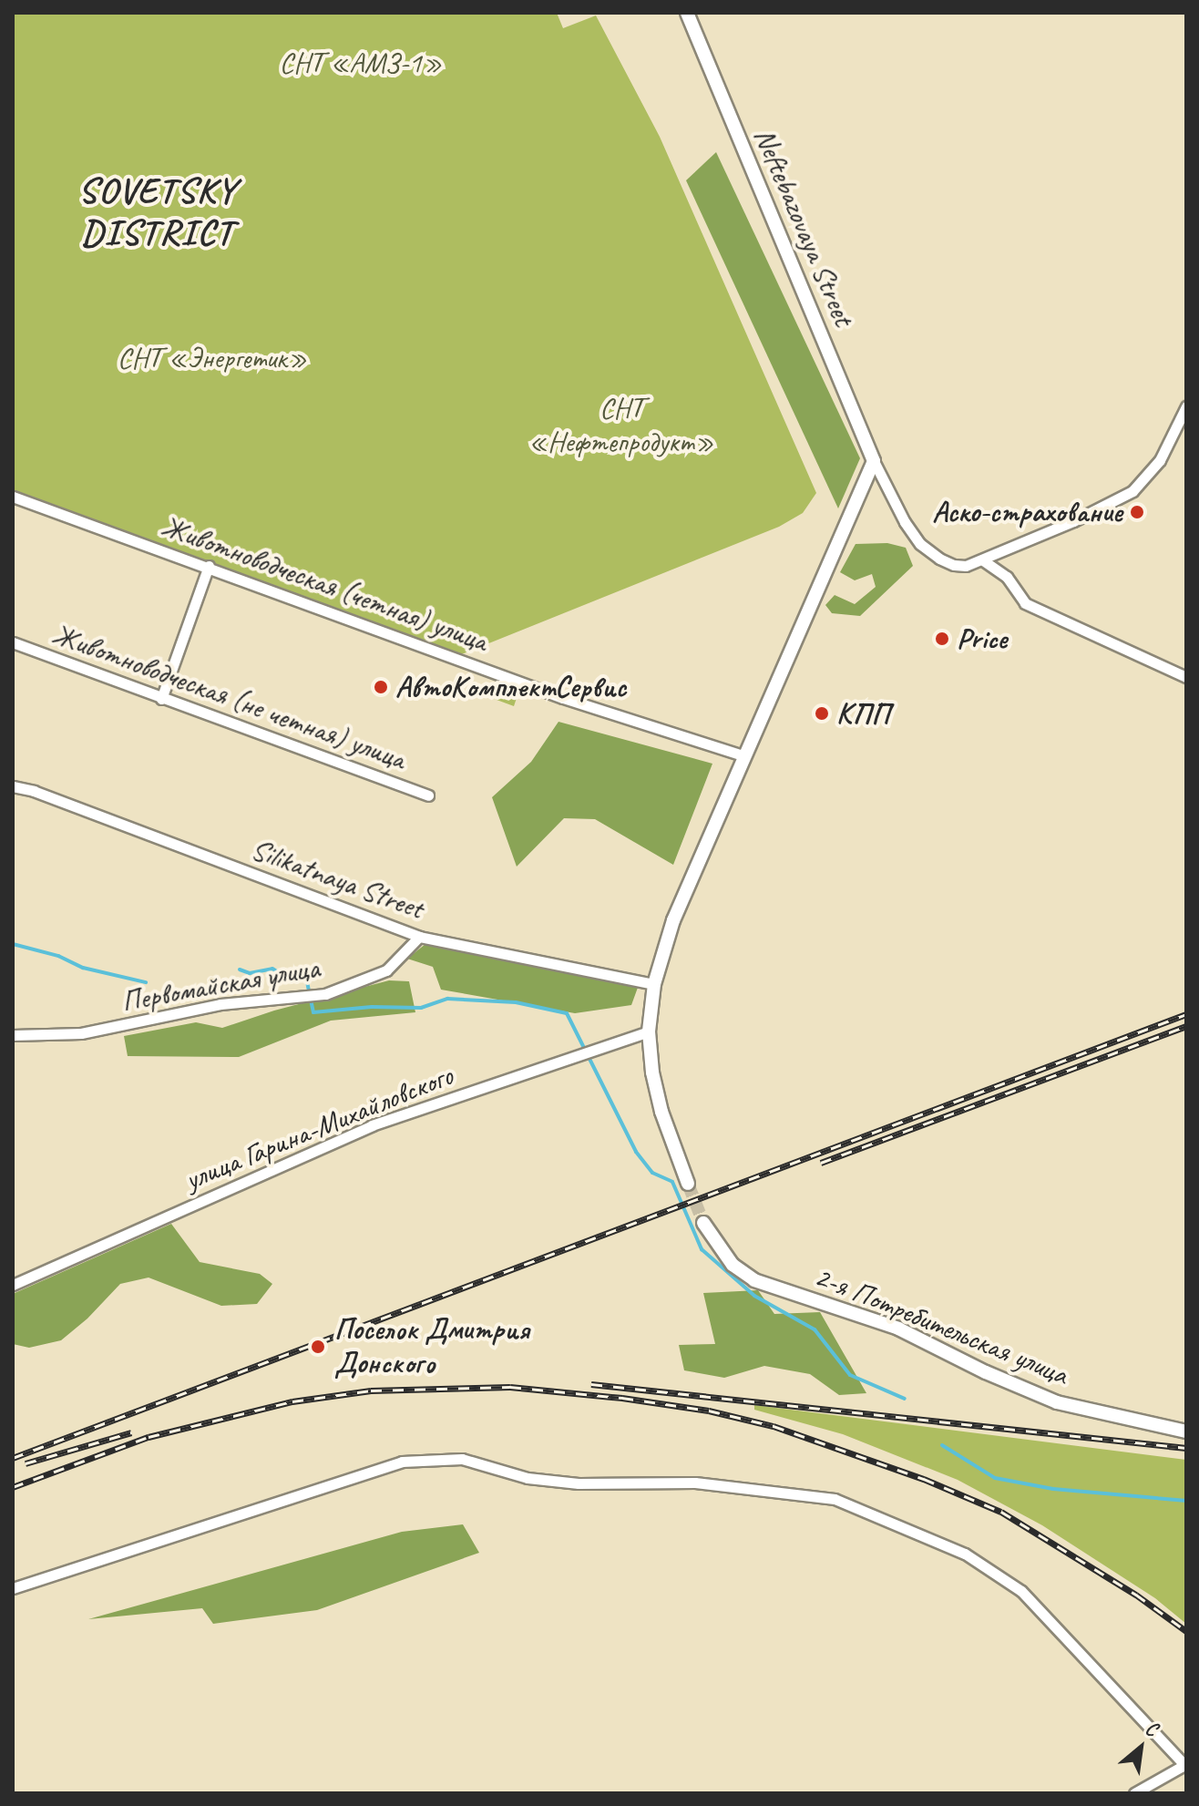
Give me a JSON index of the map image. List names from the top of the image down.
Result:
{
  "streets": {
    "street": [
      "Neftebazovaya Street",
      "Животноводческая (четная) улица",
      "Животноводческая (не четная) улица",
      "Silikatnaya Street",
      "Первомайская улица",
      "улица Гарина-Михайловского",
      "2-я Потребительская улица"
    ]
  },
  "crossings": [
    ["Silikatnaya Street", "Первомайская улица"]
  ],
  "districts": ["SOVETSKY DISTRICT"],
  "parks": ["СНТ «АМЗ-1»", "СНТ «Энергетик»", "СНТ «Нефтепродукт»"],
  "places": [
    "Аско-страхование",
    "Price",
    "АвтоКомплектСервис",
    "КПП",
    "Поселок Дмитрия Донского"
  ],
  "north": "top right"
}
